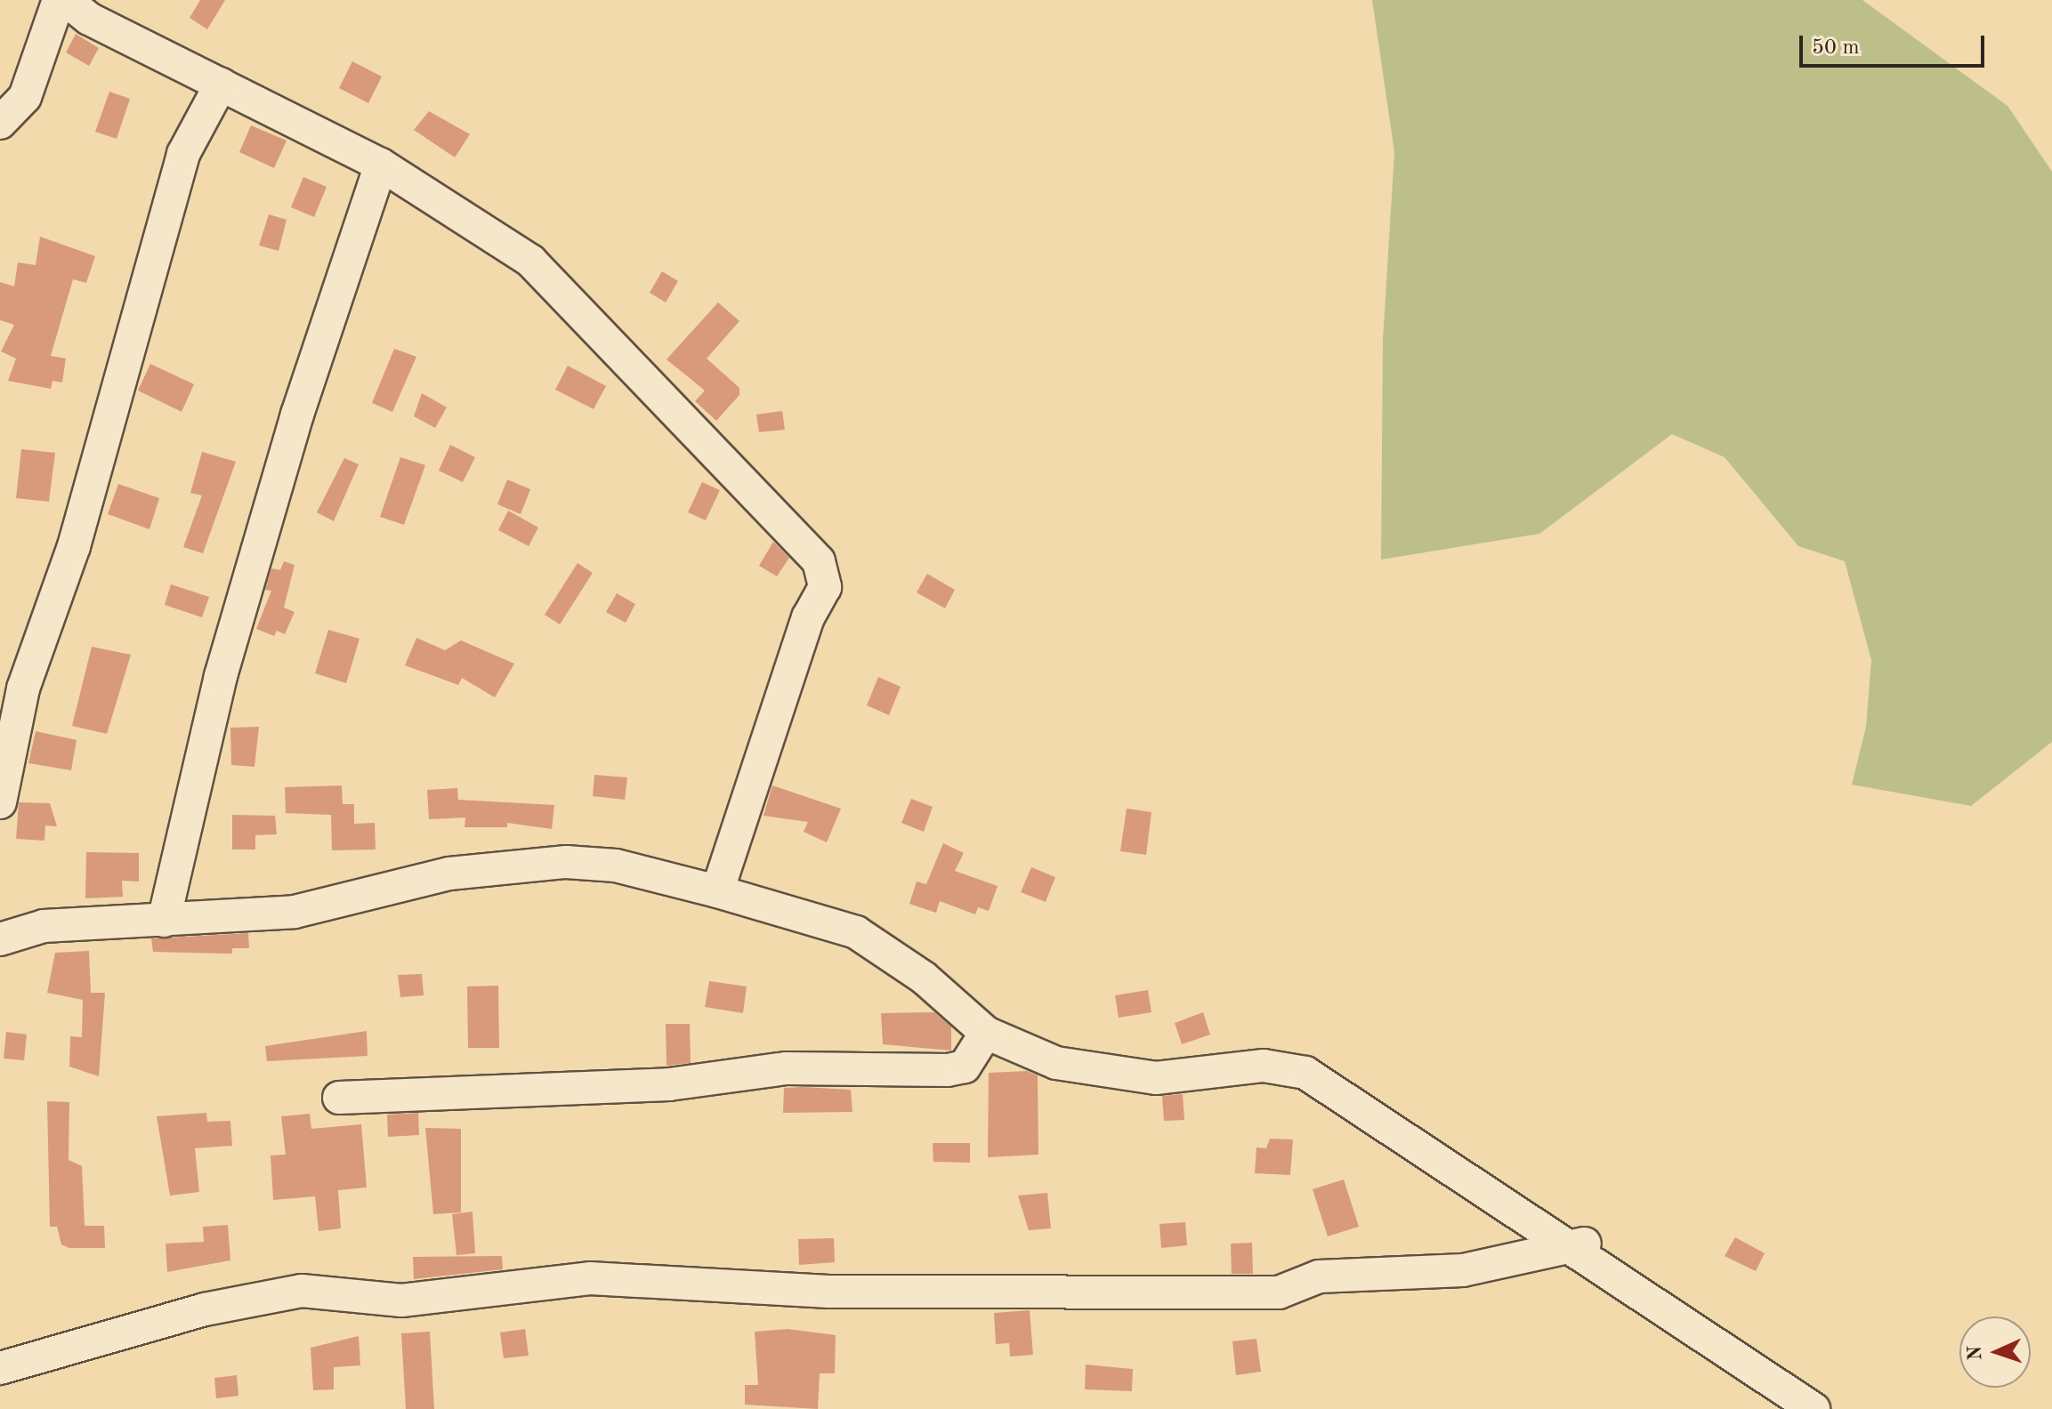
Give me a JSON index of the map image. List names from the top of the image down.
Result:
{
  "scale_bar": "50 m",
  "north": "left"
}
